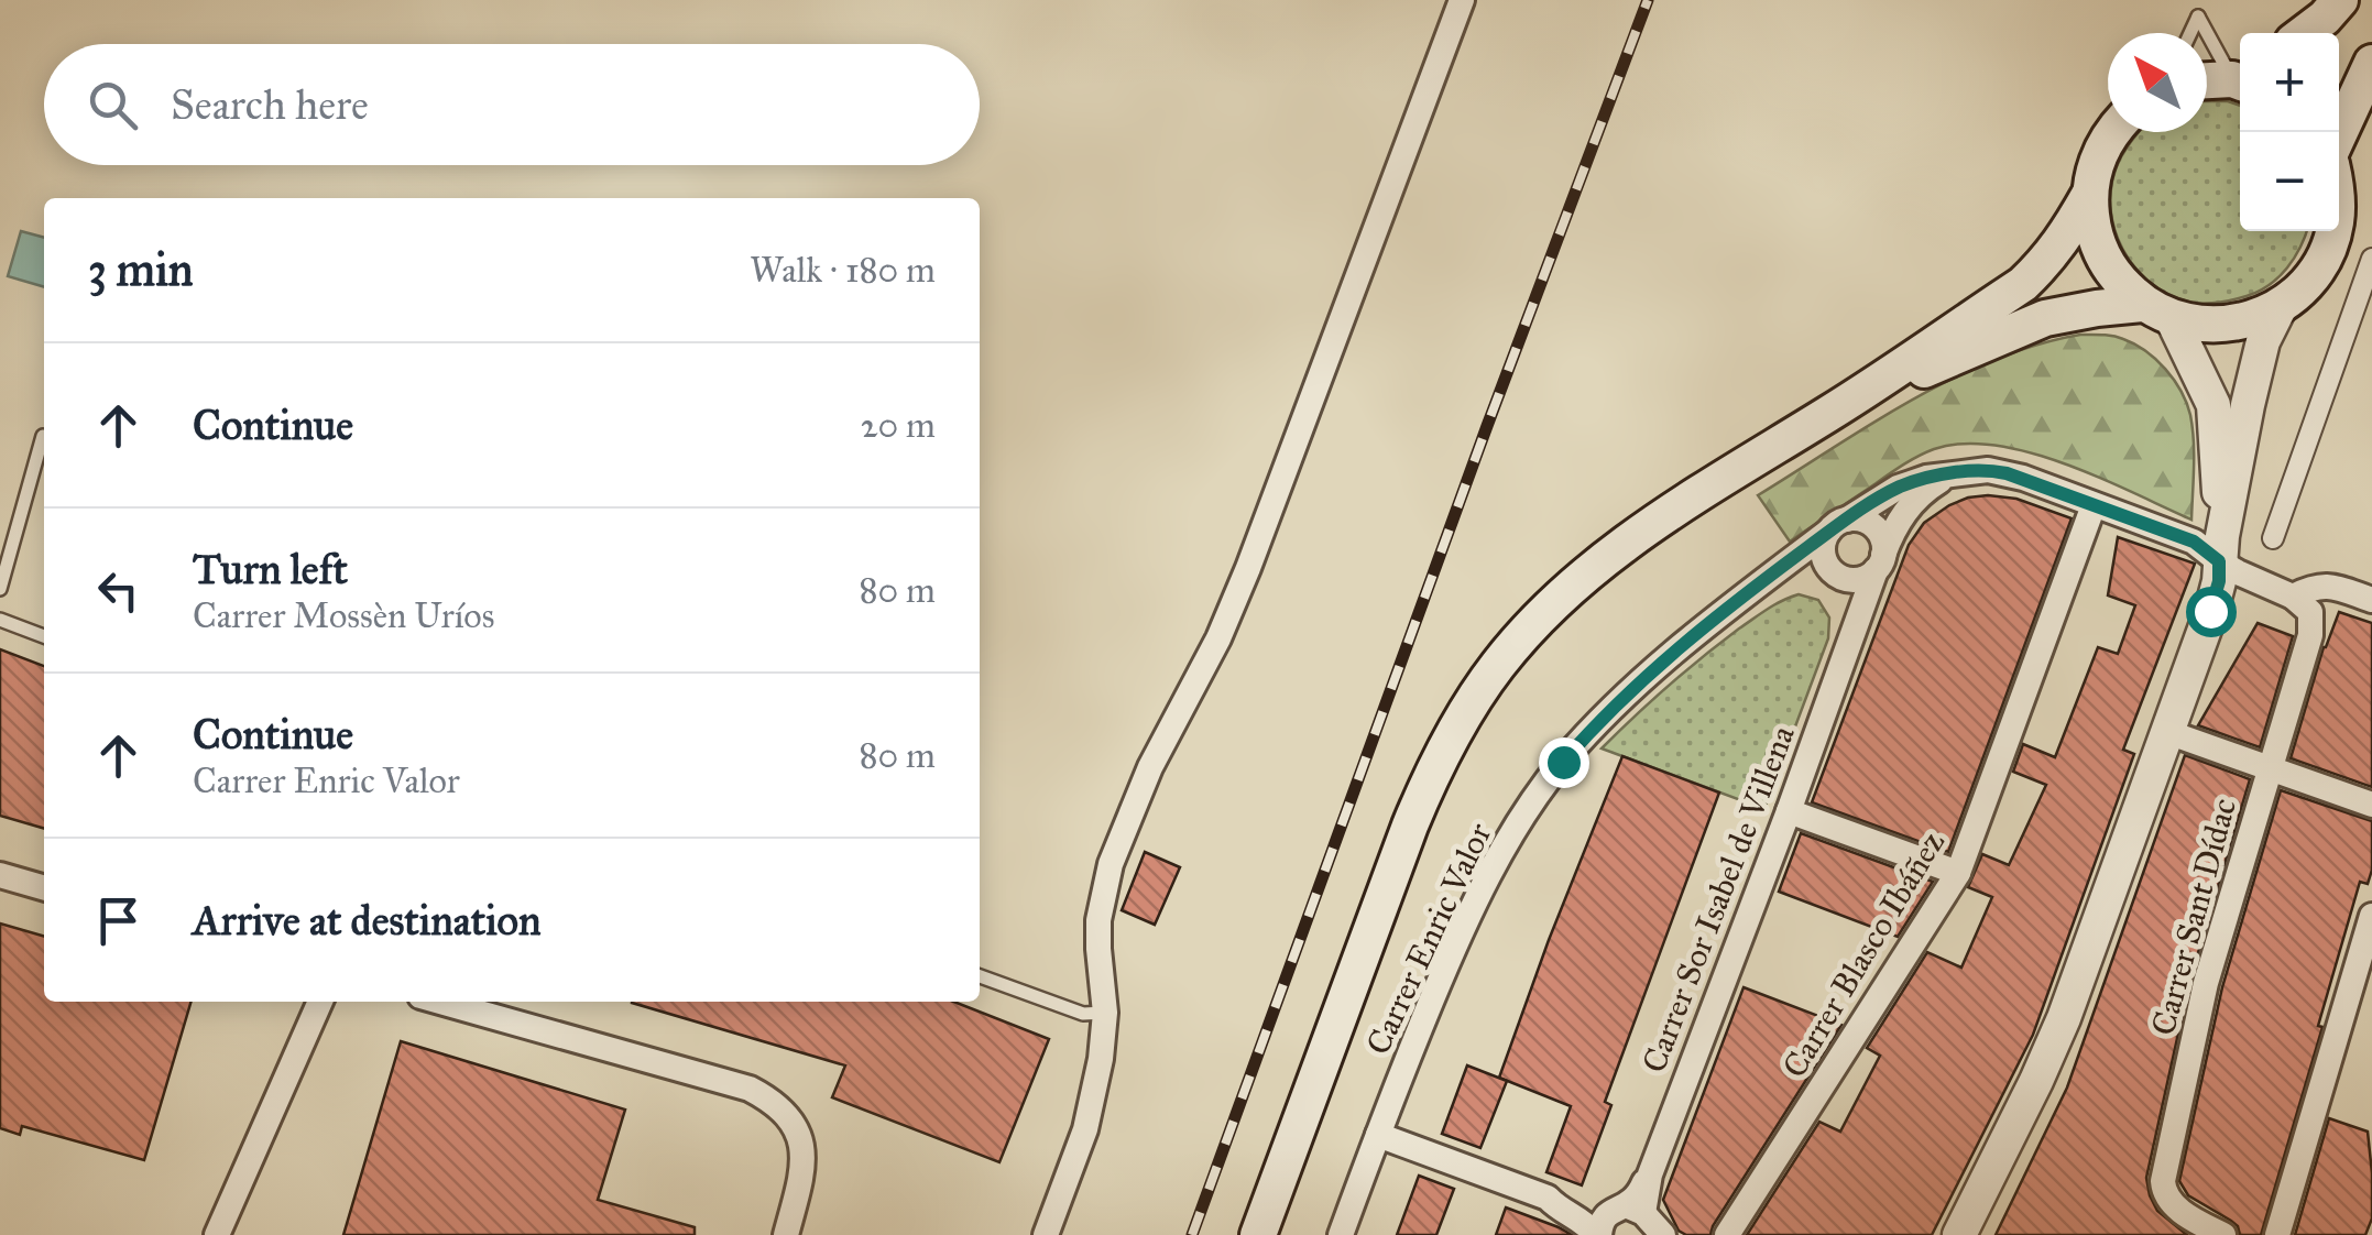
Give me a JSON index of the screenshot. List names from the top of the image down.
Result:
{
  "streets": {
    "street": [
      "Carrer Sor Isabel de Villena",
      "Carrer Sant Dídac",
      "Carrer Enric Valor",
      "Carrer Blasco Ibáñez"
    ]
  },
  "crossings": [
    ["Carrer Sor Isabel de Villena", "Carrer Enric Valor"],
    ["Carrer Sant Dídac", "Carrer Enric Valor"],
    ["Carrer Enric Valor", "Carrer Blasco Ibáñez"]
  ],
  "north": "top left",
  "page": {
    "map_buttons": ["+", "−"],
    "search": "Search here",
    "heading": ["3 min", "Walk · 180 m"],
    "list": [
      ["Continue", "20 m"],
      ["Turn left", "Carrer Mossèn Uríos", "80 m"],
      ["Continue", "Carrer Enric Valor", "80 m"],
      "Arrive at destination"
    ]
  }
}
